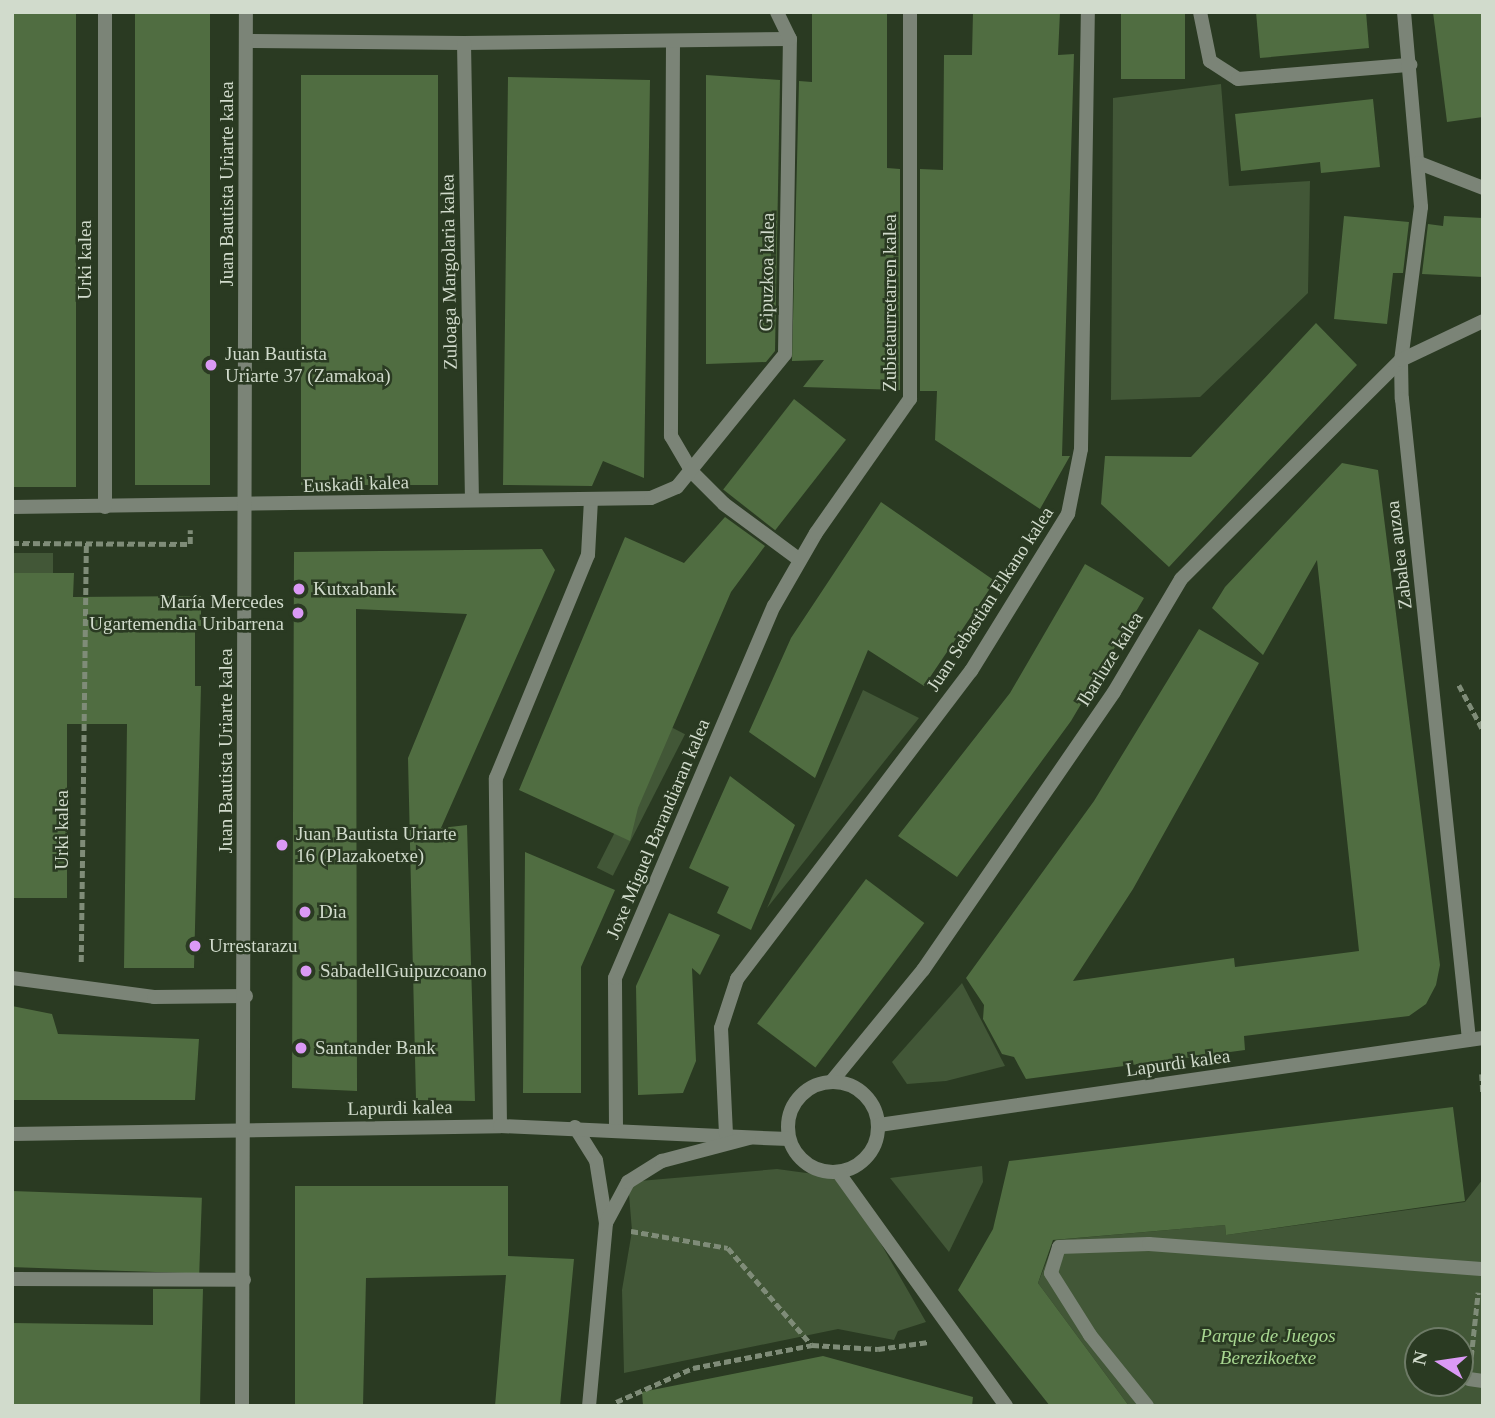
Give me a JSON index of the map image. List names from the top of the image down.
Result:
{
  "streets": {
    "street": [
      "Juan Bautista Uriarte kalea",
      "Urki kalea",
      "Zuloaga Margolaria kalea",
      "Gipuzkoa kalea",
      "Zubietaurretarren kalea",
      "Euskadi kalea",
      "Zabalea auzoa",
      "Juan Sebastian Elkano kalea",
      "Ibarluze kalea",
      "Joxe Miguel Barandiaran kalea",
      "Lapurdi kalea"
    ]
  },
  "crossings": [
    ["Juan Bautista Uriarte kalea", "Euskadi kalea"],
    ["Juan Bautista Uriarte kalea", "Lapurdi kalea"],
    ["Urki kalea", "Euskadi kalea"],
    ["Zuloaga Margolaria kalea", "Euskadi kalea"],
    ["Gipuzkoa kalea", "Euskadi kalea"],
    ["Zubietaurretarren kalea", "Joxe Miguel Barandiaran kalea"],
    ["Zabalea auzoa", "Ibarluze kalea"],
    ["Zabalea auzoa", "Lapurdi kalea"],
    ["Juan Sebastian Elkano kalea", "Lapurdi kalea"],
    ["Ibarluze kalea", "Lapurdi kalea"],
    ["Joxe Miguel Barandiaran kalea", "Lapurdi kalea"]
  ],
  "parks": ["Parque de Juegos Berezikoetxe"],
  "places": [
    "Juan Bautista Uriarte 37 (Zamakoa)",
    "Kutxabank",
    "María Mercedes Ugartemendia Uribarrena",
    "Juan Bautista Uriarte 16 (Plazakoetxe)",
    "Dia",
    "Urrestarazu",
    "SabadellGuipuzcoano",
    "Santander Bank"
  ],
  "north": "left"
}
